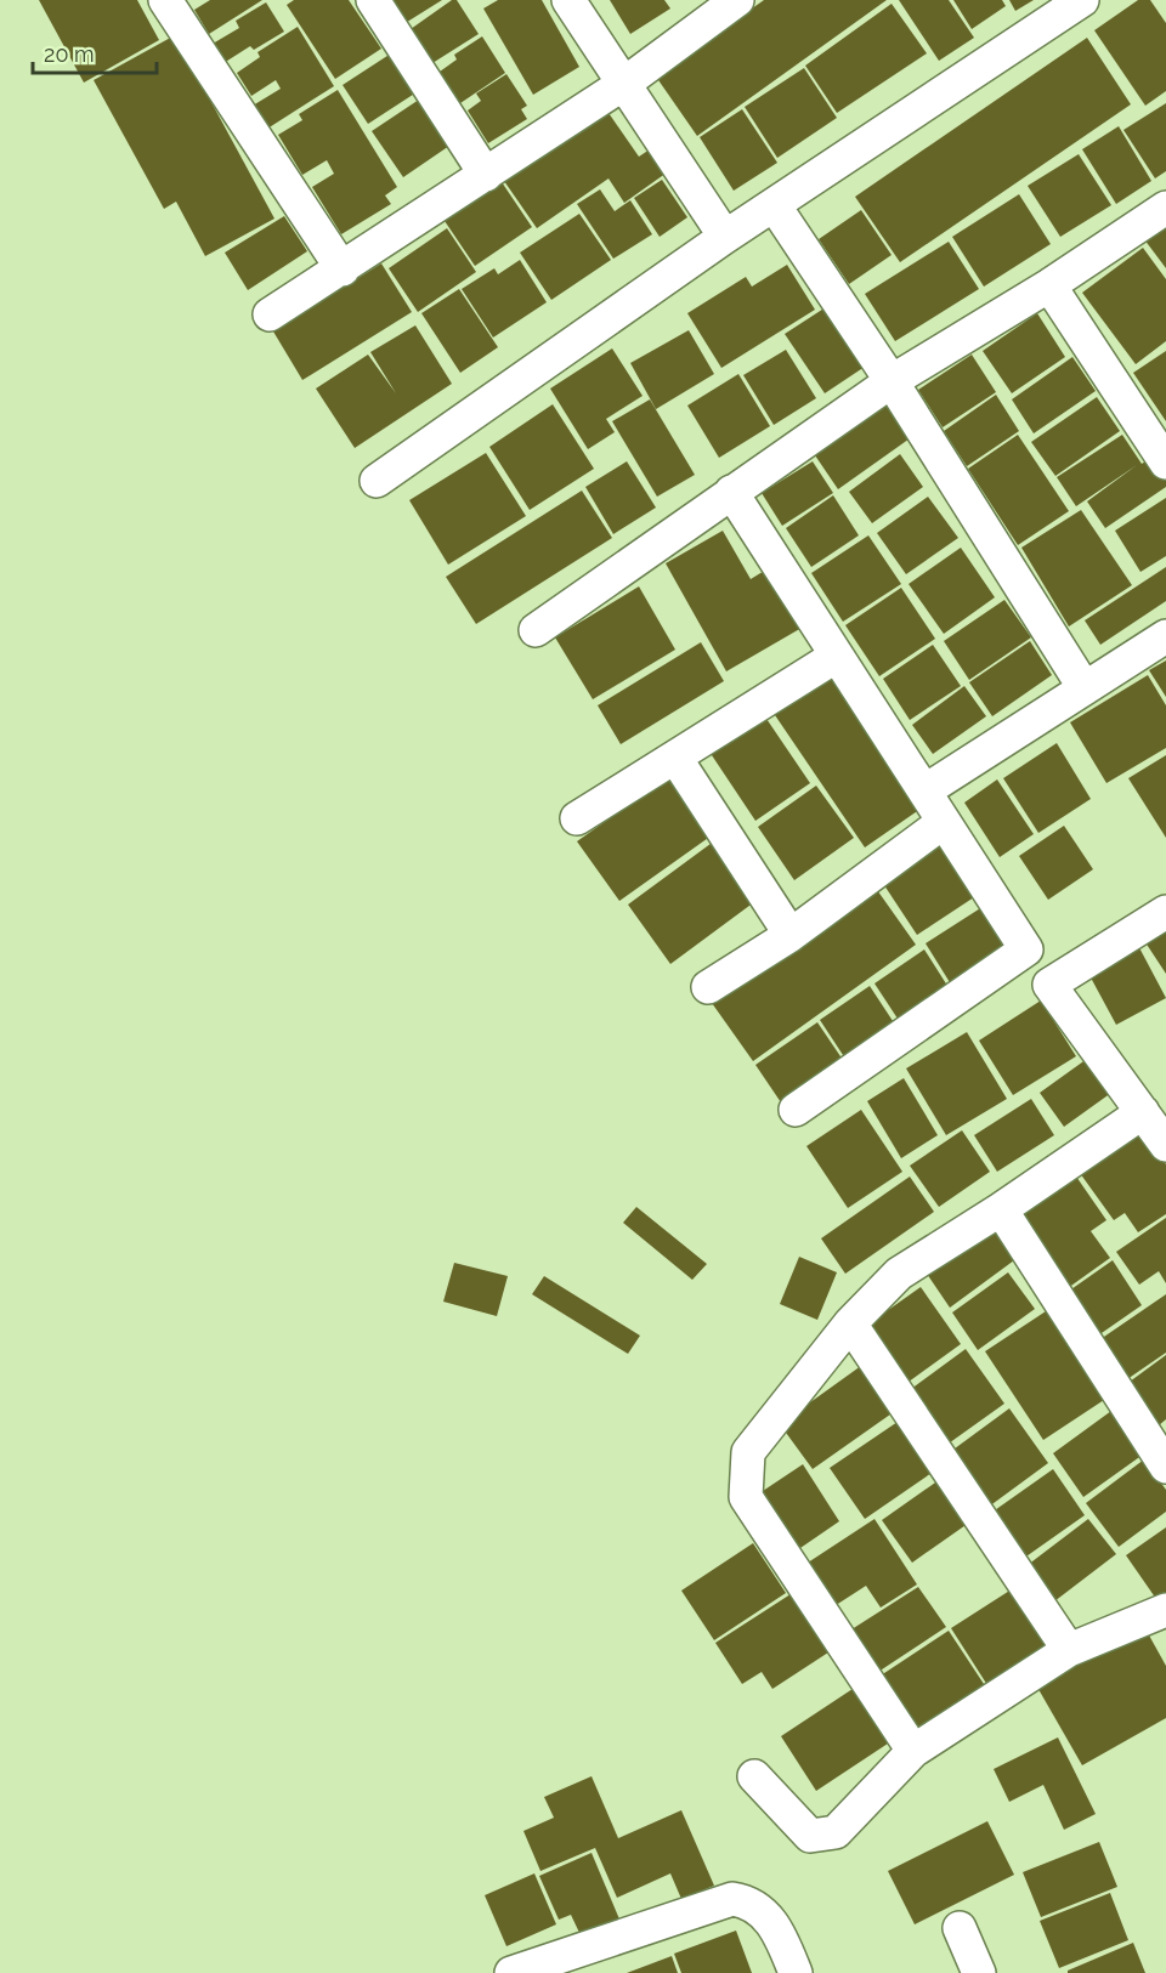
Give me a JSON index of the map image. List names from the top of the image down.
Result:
{
  "scale_bar": "20 m"
}
